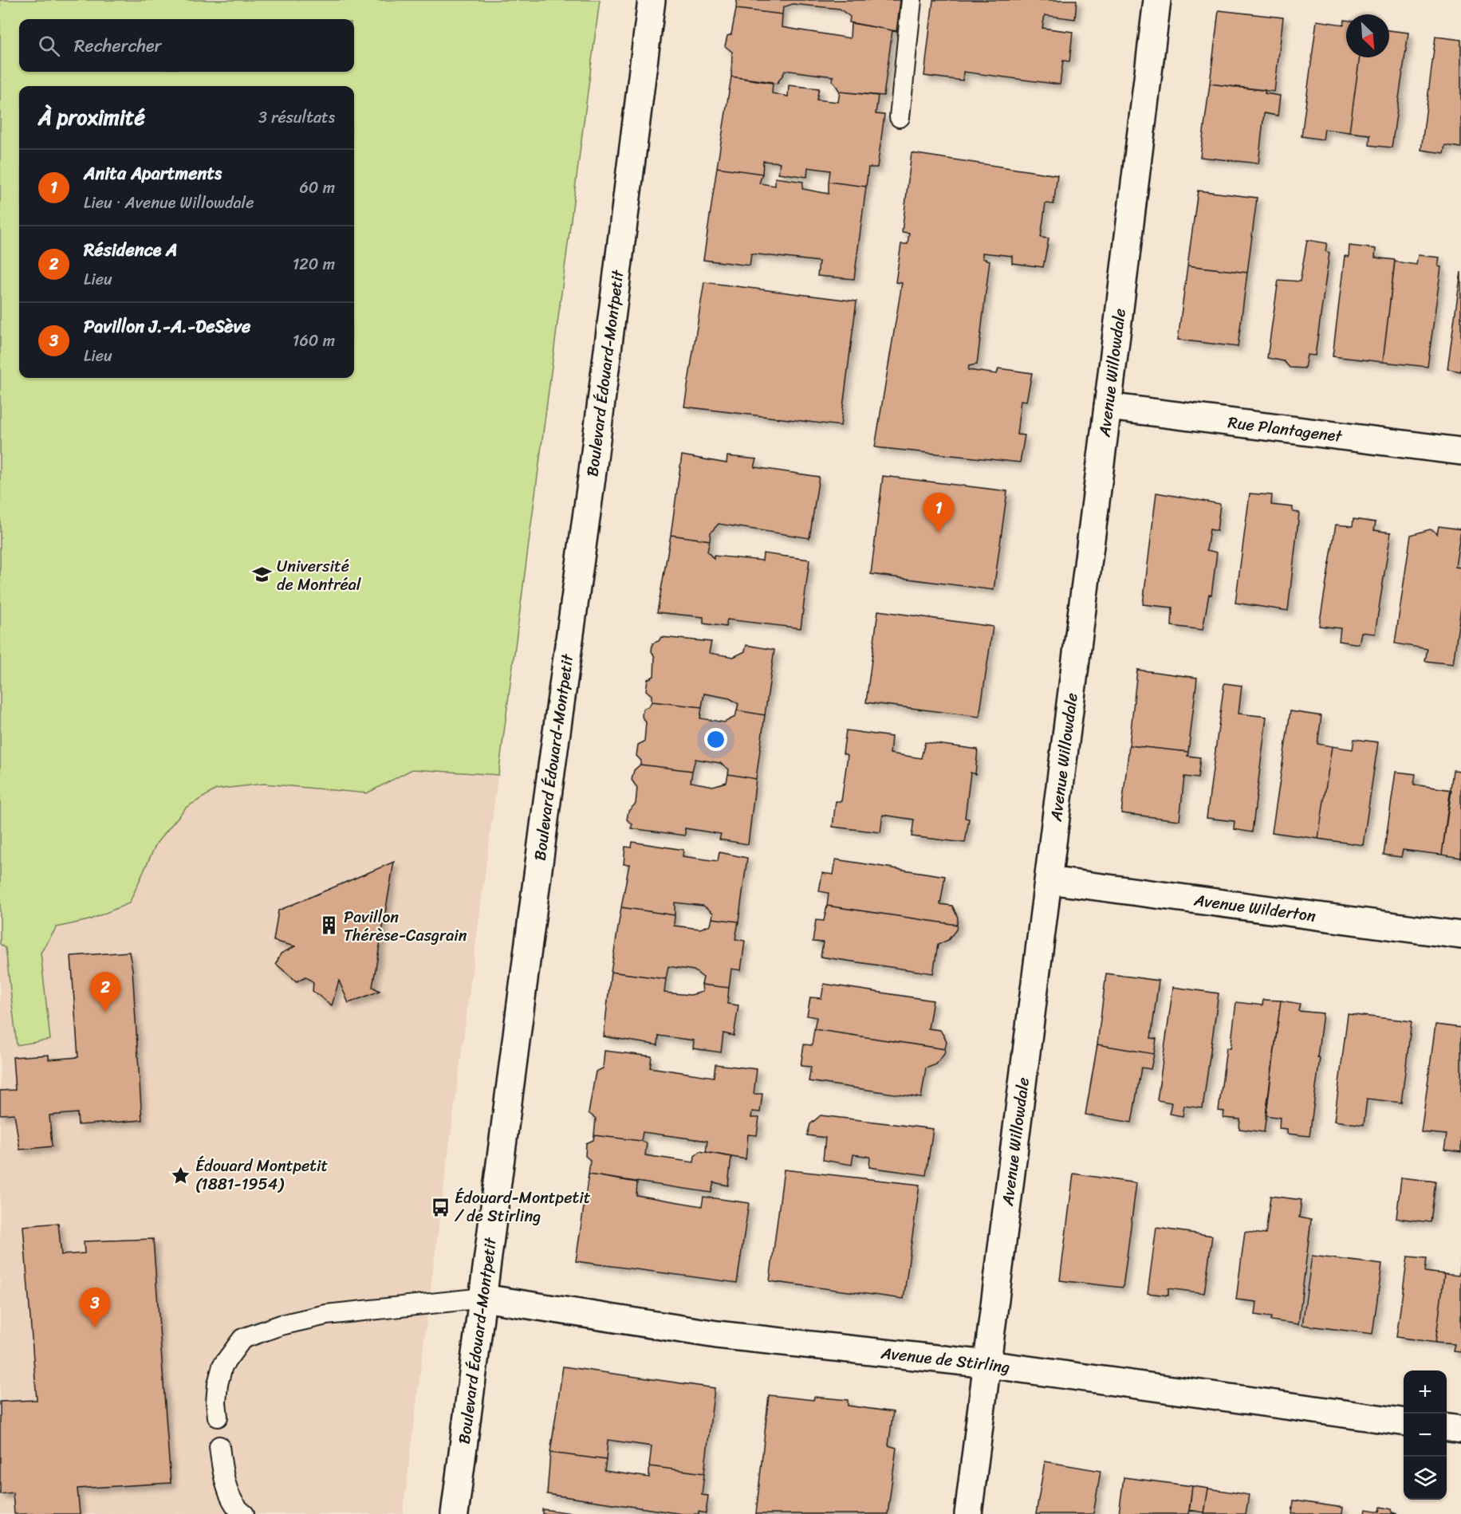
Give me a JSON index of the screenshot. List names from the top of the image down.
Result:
{
  "streets": {
    "street": [
      "Avenue Willowdale",
      "Boulevard Édouard-Montpetit",
      "Rue Plantagenet",
      "Avenue Wilderton",
      "Avenue de Stirling"
    ]
  },
  "crossings": [
    ["Avenue Willowdale", "Rue Plantagenet"],
    ["Avenue Willowdale", "Avenue Wilderton"],
    ["Avenue Willowdale", "Avenue de Stirling"],
    ["Boulevard Édouard-Montpetit", "Avenue de Stirling"]
  ],
  "places": {
    "school or university": ["Université de Montréal"],
    "building": ["Pavillon Thérèse-Casgrain"],
    "place": ["Édouard Montpetit (1881-1954)"],
    "bus stop": ["Édouard-Montpetit / de Stirling"]
  },
  "north": "bottom right",
  "page": {
    "search": "Rechercher",
    "heading": ["À proximité", "3 résultats"],
    "list": [
      {
        "mark": "1",
        "name": "Anita Apartments",
        "note": "Lieu · Avenue Willowdale",
        "value": "60 m"
      },
      {
        "mark": "2",
        "name": "Résidence A",
        "note": "Lieu",
        "value": "120 m"
      },
      {
        "mark": "3",
        "name": "Pavillon J.-A.-DeSève",
        "note": "Lieu",
        "value": "160 m"
      }
    ],
    "pins": ["1", "2", "3"],
    "map_buttons": ["+", "−"]
  }
}
